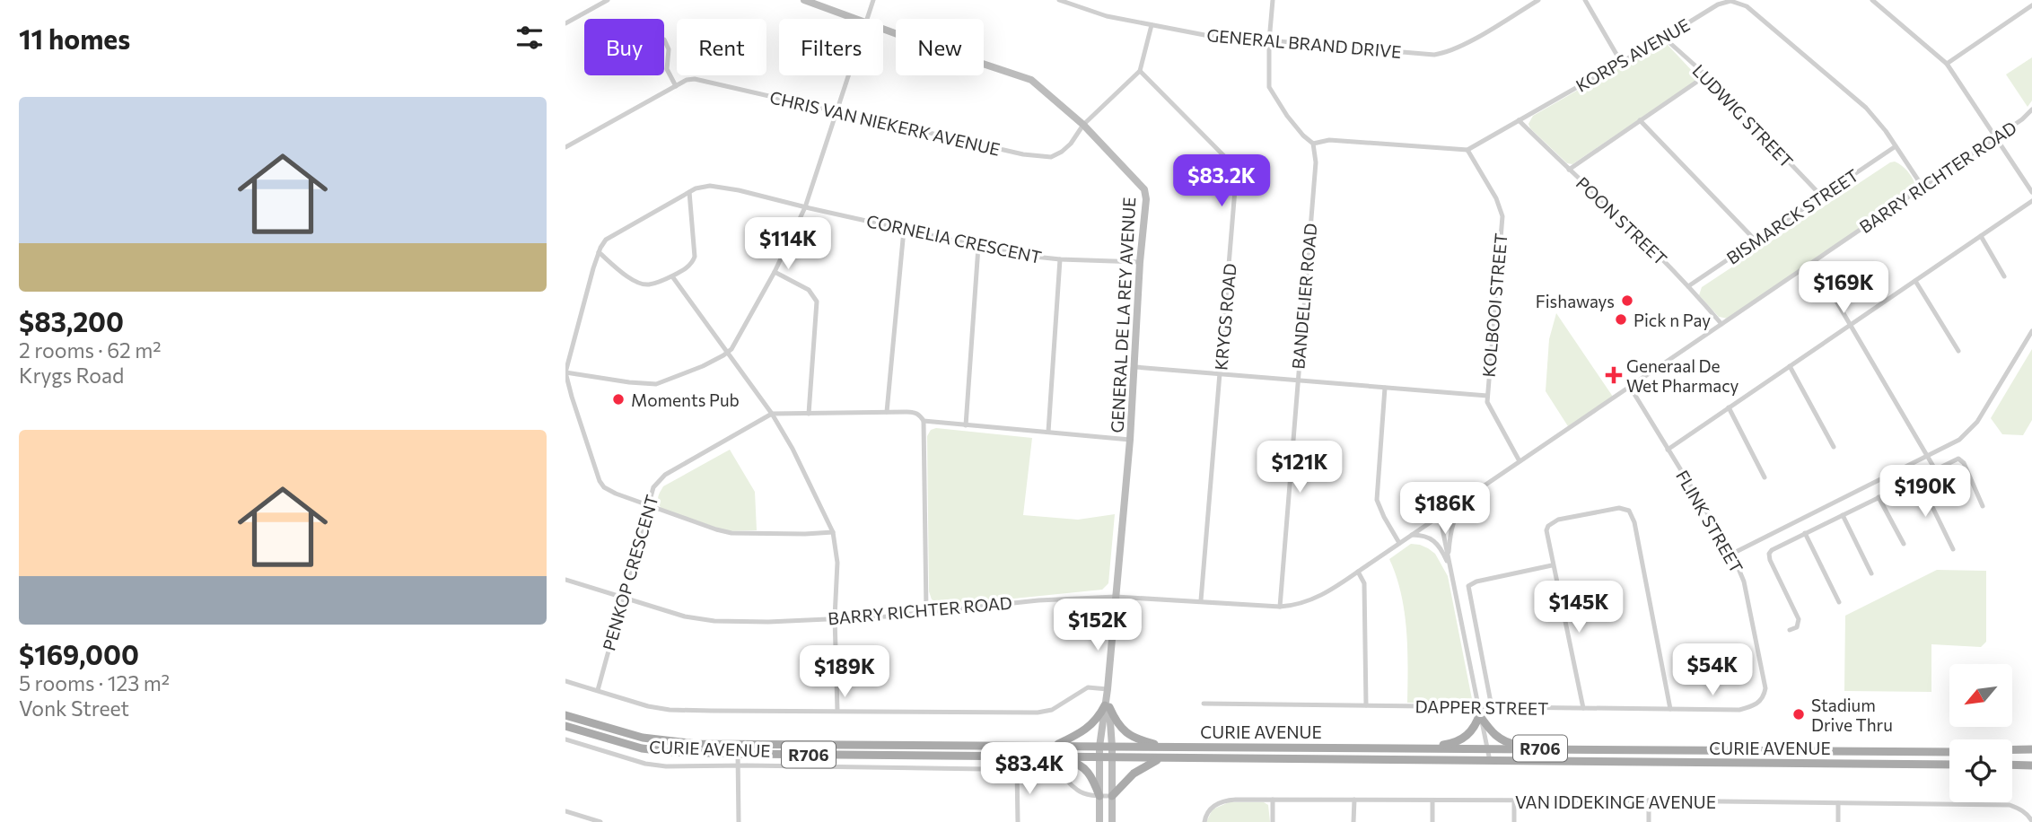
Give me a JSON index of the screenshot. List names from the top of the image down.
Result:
{
  "streets": {
    "main road": ["CURIE AVENUE", "R706"],
    "street": [
      "GENERAL BRAND DRIVE",
      "KORPS AVENUE",
      "LUDWIG STREET",
      "CHRIS VAN NIEKERK AVENUE",
      "BARRY RICHTER ROAD",
      "BISMARCK STREET",
      "POON STREET",
      "CORNELIA CRESCENT",
      "BANDELIER ROAD",
      "KOLBOOI STREET",
      "GENERAL DE LA REY AVENUE",
      "KRYGS ROAD",
      "FLINK STREET",
      "PENKOP CRESCENT",
      "DAPPER STREET",
      "VAN IDDEKINGE AVENUE"
    ]
  },
  "crossings": [
    ["KORPS AVENUE", "LUDWIG STREET"],
    ["KORPS AVENUE", "BARRY RICHTER ROAD"],
    ["KORPS AVENUE", "BISMARCK STREET"],
    ["KORPS AVENUE", "POON STREET"],
    ["KORPS AVENUE", "KOLBOOI STREET"],
    ["LUDWIG STREET", "BISMARCK STREET"],
    ["CHRIS VAN NIEKERK AVENUE", "GENERAL DE LA REY AVENUE"],
    ["CHRIS VAN NIEKERK AVENUE", "KRYGS ROAD"],
    ["BARRY RICHTER ROAD", "POON STREET"],
    ["BARRY RICHTER ROAD", "BANDELIER ROAD"],
    ["BARRY RICHTER ROAD", "KOLBOOI STREET"],
    ["BARRY RICHTER ROAD", "GENERAL DE LA REY AVENUE"],
    ["BARRY RICHTER ROAD", "KRYGS ROAD"],
    ["BARRY RICHTER ROAD", "FLINK STREET"],
    ["BARRY RICHTER ROAD", "PENKOP CRESCENT"],
    ["BISMARCK STREET", "POON STREET"],
    ["CORNELIA CRESCENT", "GENERAL DE LA REY AVENUE"],
    ["GENERAL DE LA REY AVENUE", "CURIE AVENUE"],
    ["FLINK STREET", "DAPPER STREET"]
  ],
  "places": {
    "other": [
      "Fishaways",
      "Pick n Pay",
      "Moments Pub",
      "Stadium Drive Thru"
    ],
    "health": ["Generaal De Wet Pharmacy"]
  },
  "north": "bottom left",
  "page": {
    "heading": "11 homes",
    "chip": [
      "Buy",
      "Rent",
      "Filters",
      "New"
    ],
    "list": [
      {
        "name": "$83,200",
        "note": "2 rooms · 62 m² · Krygs Road"
      },
      {
        "name": "$169,000",
        "note": "5 rooms · 123 m² · Vonk Street"
      }
    ],
    "price": [
      "$83.2K",
      "$114K",
      "$169K",
      "$121K",
      "$190K",
      "$186K",
      "$145K",
      "$152K",
      "$54K",
      "$189K",
      "$83.4K"
    ]
  }
}
